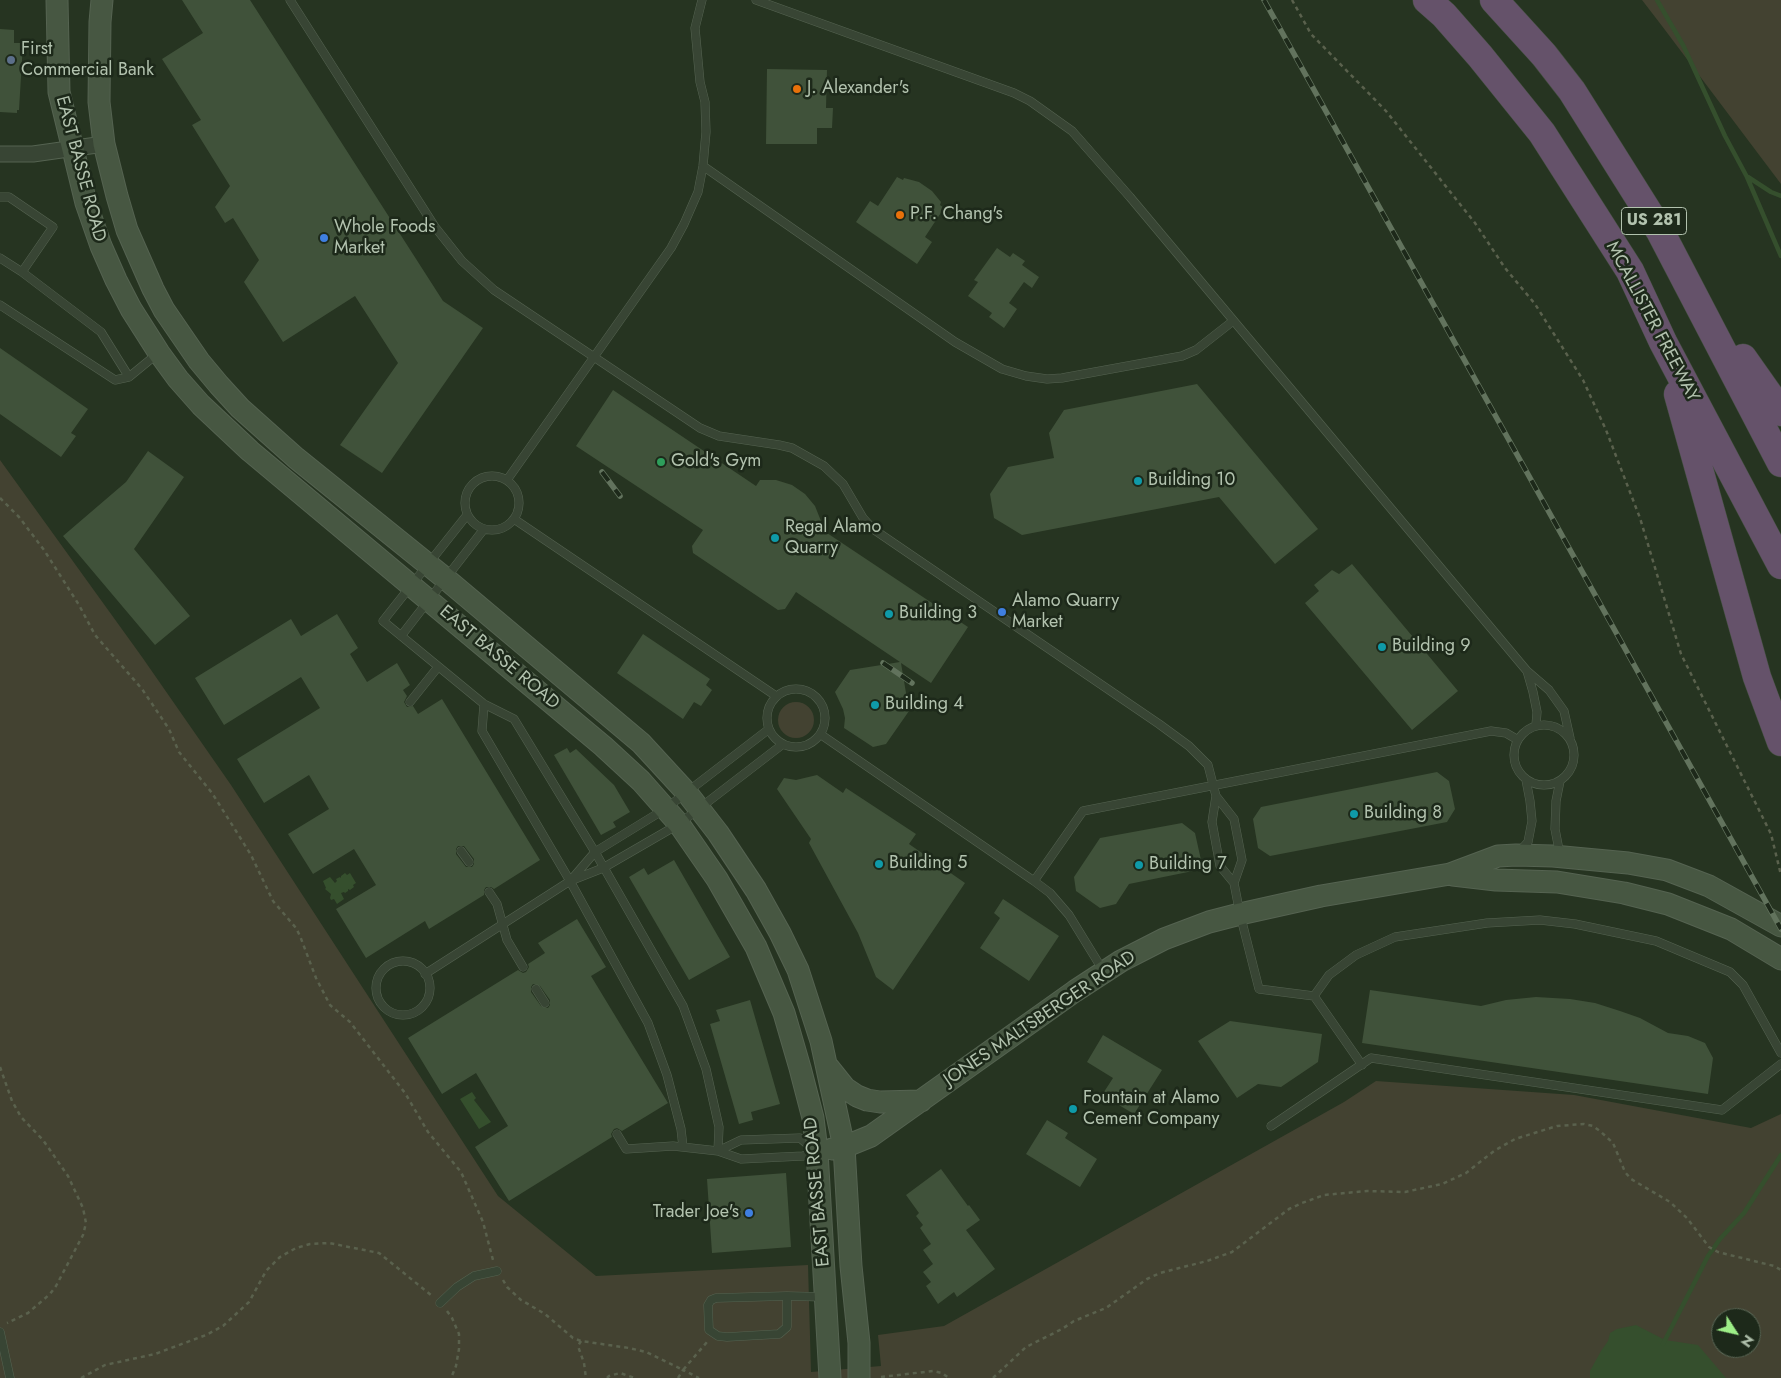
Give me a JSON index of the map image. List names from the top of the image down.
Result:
{
  "streets": {
    "highway": ["US 281", "MCALLISTER FREEWAY"],
    "main road": ["EAST BASSE ROAD", "JONES MALTSBERGER ROAD"]
  },
  "crossings": [
    ["EAST BASSE ROAD", "JONES MALTSBERGER ROAD"]
  ],
  "places": [
    "First Commercial Bank",
    "J. Alexander's",
    "P.F. Chang's",
    "Whole Foods Market",
    "Gold's Gym",
    "Building 10",
    "Regal Alamo Quarry",
    "Alamo Quarry Market",
    "Building 3",
    "Building 9",
    "Building 4",
    "Building 8",
    "Building 5",
    "Building 7",
    "Fountain at Alamo Cement Company",
    "Trader Joe's"
  ],
  "north": "bottom right"
}
